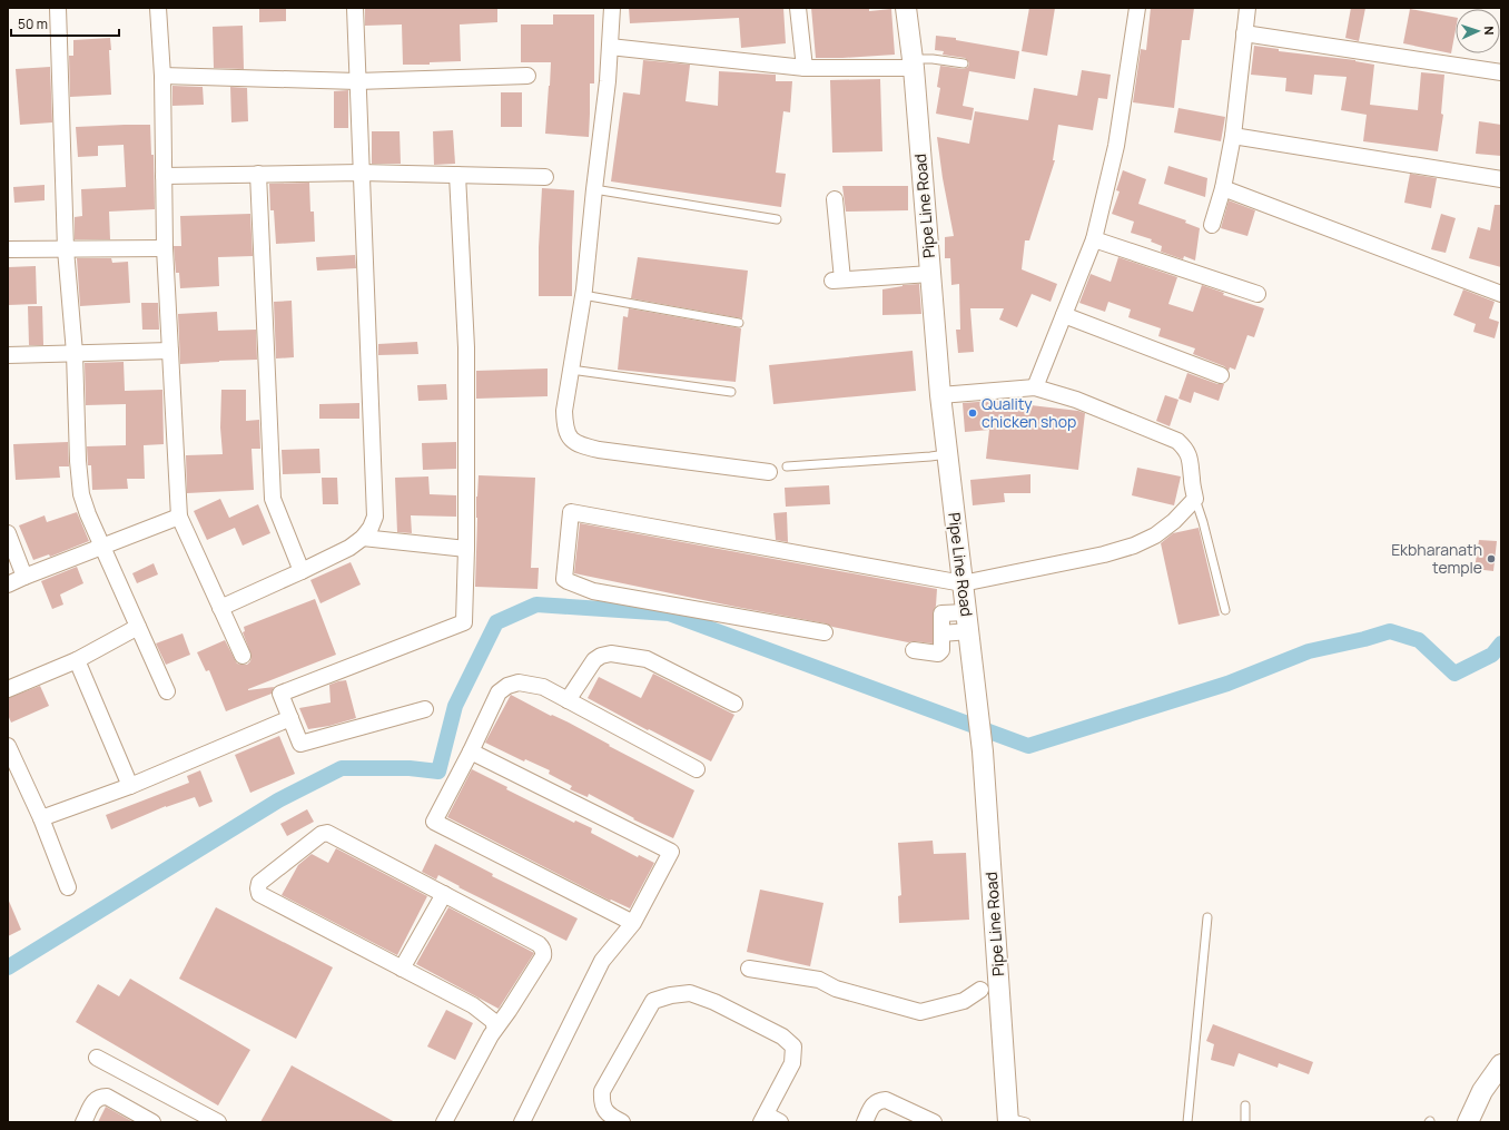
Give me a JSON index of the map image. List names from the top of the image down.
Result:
{
  "streets": {
    "street": ["Pipe Line Road"]
  },
  "places": ["Quality chicken shop", "Ekbharanath temple"],
  "scale_bar": "50 m",
  "north": "right"
}
